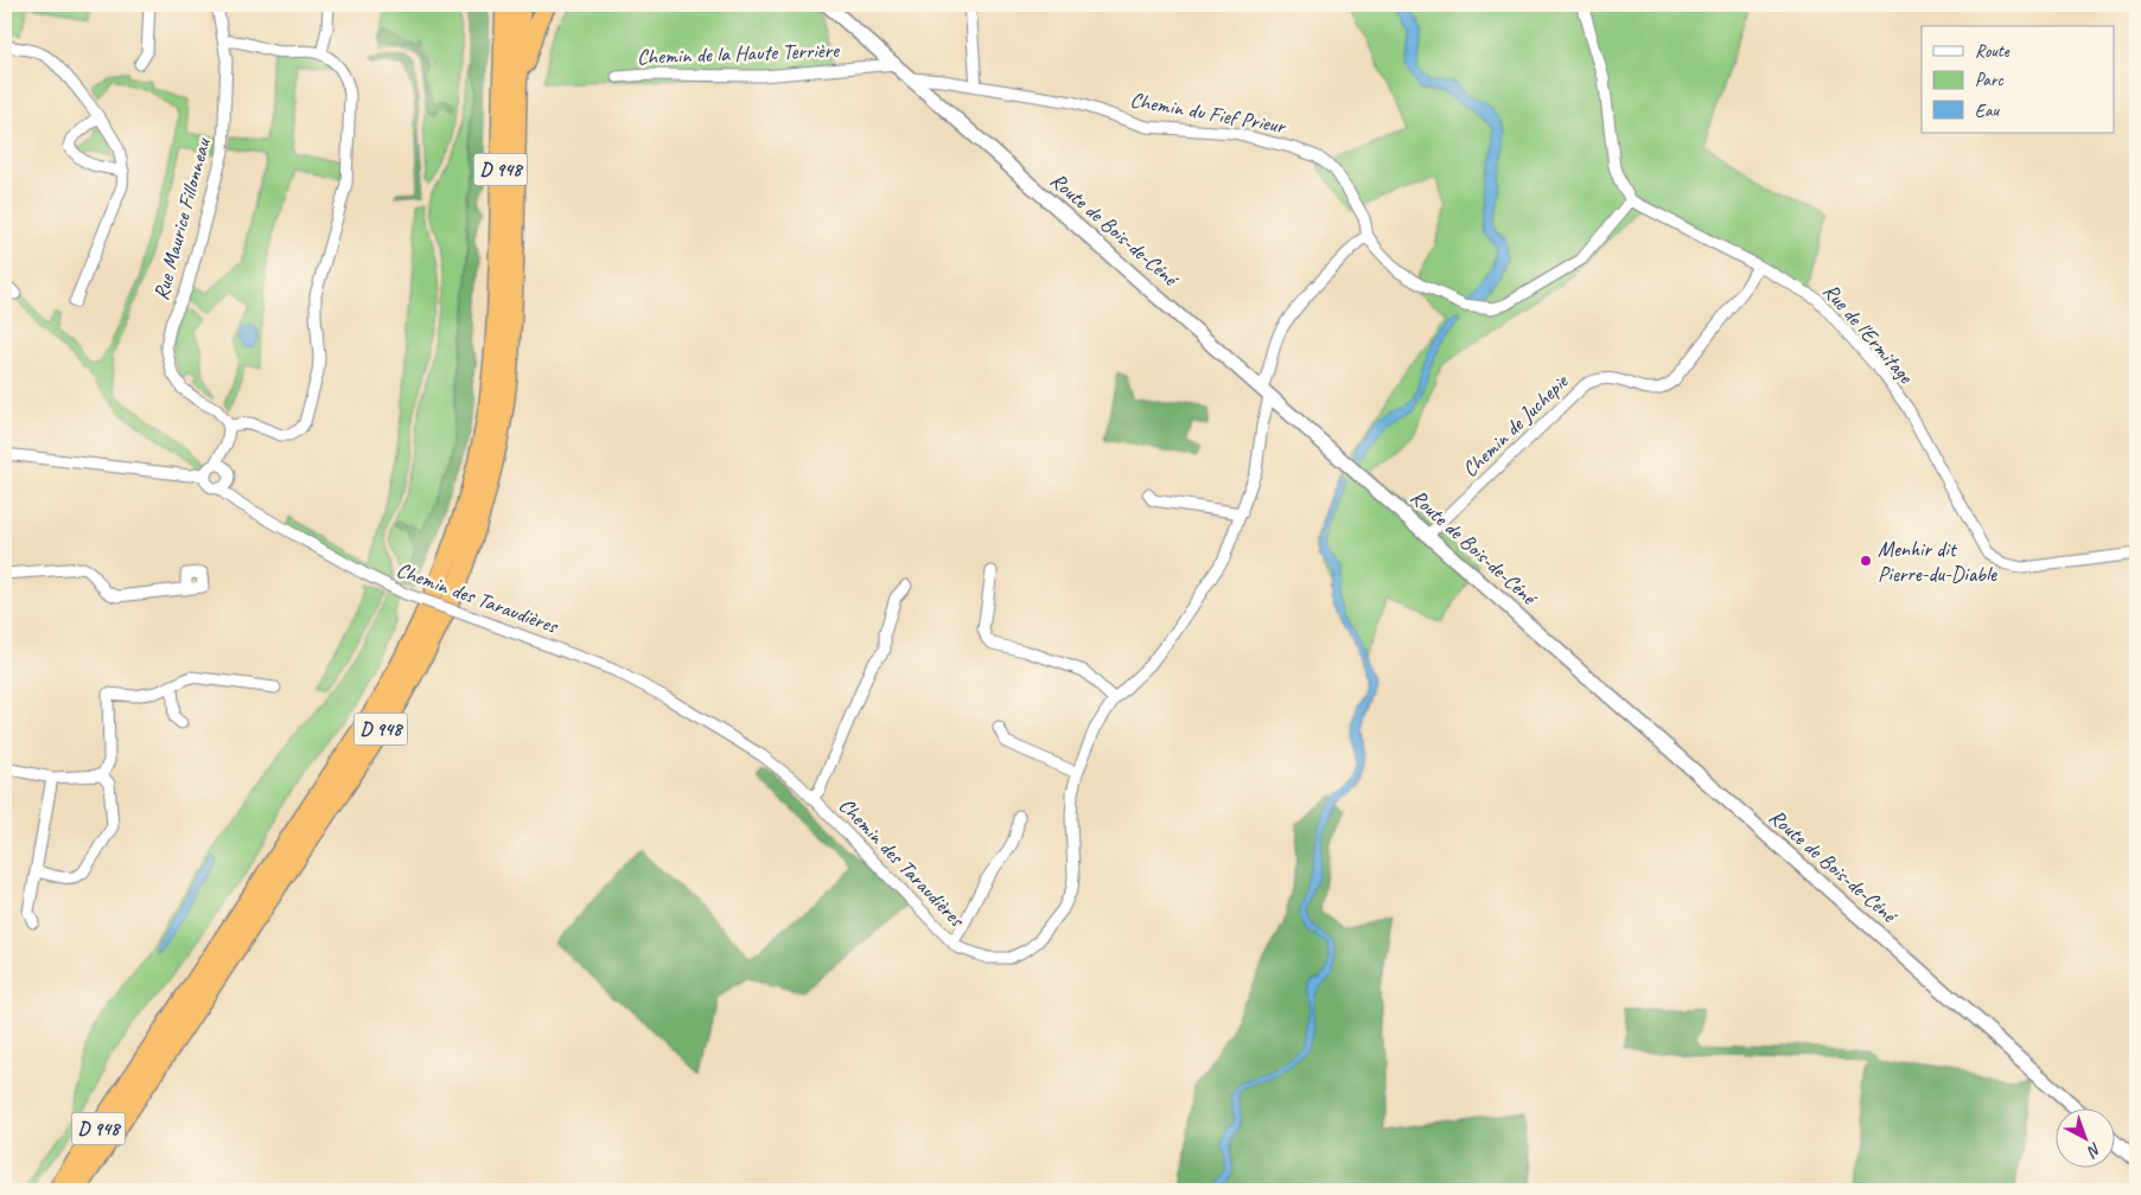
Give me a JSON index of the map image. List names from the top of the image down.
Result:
{
  "streets": {
    "highway": ["D 948"],
    "street": [
      "Chemin de la Haute Terrière",
      "Chemin du Fief Prieur",
      "Rue Maurice Fillonneau",
      "Route de Bois-de-Céné",
      "Rue de l'Ermitage",
      "Chemin de Juchepie",
      "Chemin des Taraudières"
    ]
  },
  "crossings": [
    ["Chemin de la Haute Terrière", "Route de Bois-de-Céné"],
    ["Chemin du Fief Prieur", "Route de Bois-de-Céné"],
    ["Chemin du Fief Prieur", "Rue de l'Ermitage"],
    ["Chemin du Fief Prieur", "Chemin des Taraudières"],
    ["Route de Bois-de-Céné", "Chemin de Juchepie"],
    ["Route de Bois-de-Céné", "Chemin des Taraudières"],
    ["Rue de l'Ermitage", "Chemin de Juchepie"]
  ],
  "places": ["Menhir dit Pierre-du-Diable"],
  "legend": ["Route", "Parc", "Eau"],
  "north": "bottom right"
}
